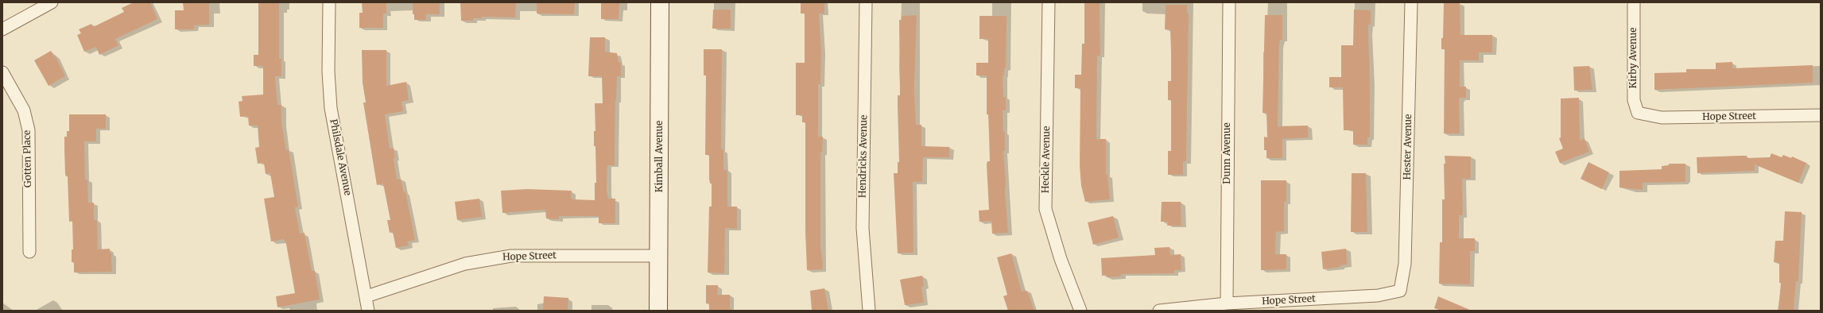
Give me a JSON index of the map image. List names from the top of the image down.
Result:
{
  "streets": {
    "main road": ["Kimball Avenue"],
    "street": [
      "Kirby Avenue",
      "Hope Street",
      "Hester Avenue",
      "Dunn Avenue",
      "Hendricks Avenue",
      "Philsdale Avenue",
      "Gotten Place",
      "Heckle Avenue"
    ]
  },
  "crossings": [
    ["Kirby Avenue", "Hope Street"],
    ["Hope Street", "Hester Avenue"],
    ["Hope Street", "Dunn Avenue"],
    ["Hope Street", "Kimball Avenue"],
    ["Hope Street", "Philsdale Avenue"]
  ]
}
